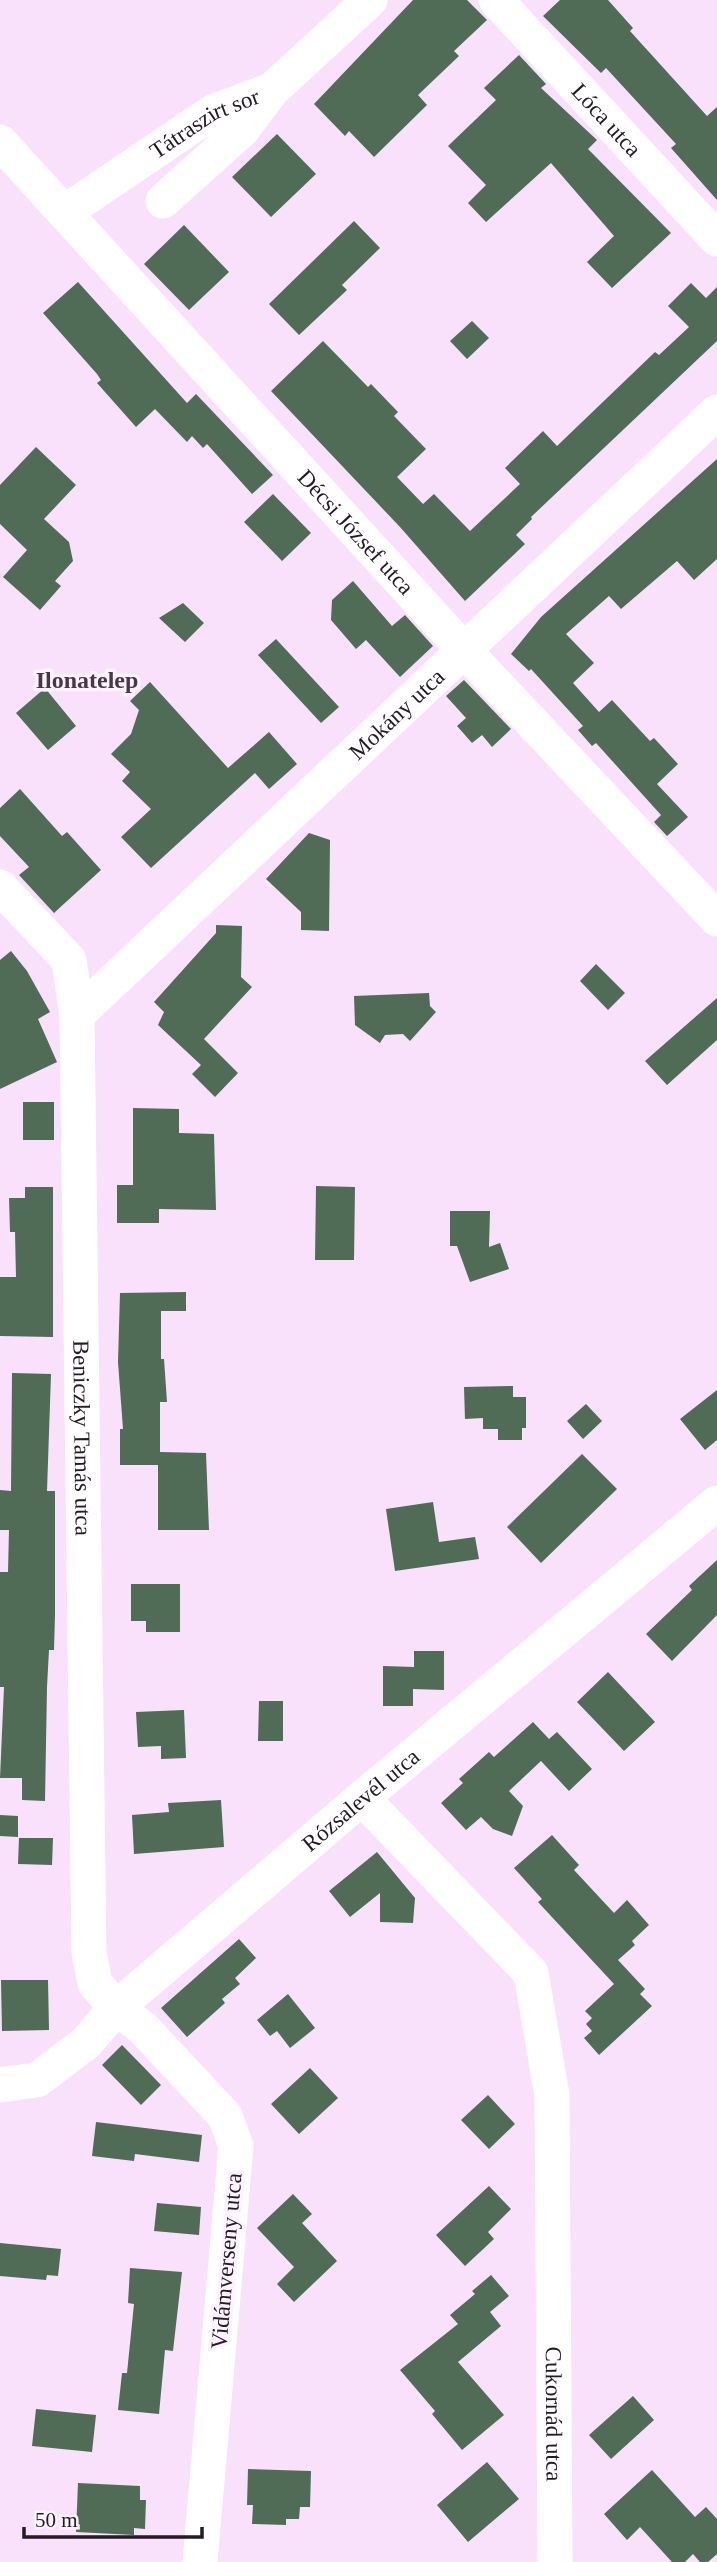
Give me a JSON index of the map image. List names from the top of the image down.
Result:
{
  "streets": {
    "street": [
      "Lóca utca",
      "Tátraszirt sor",
      "Décsi József utca",
      "Mokány utca",
      "Beniczky Tamás utca",
      "Rózsalevél utca",
      "Vidámverseny utca",
      "Cukornád utca"
    ]
  },
  "crossings": [
    ["Tátraszirt sor", "Décsi József utca"],
    ["Décsi József utca", "Mokány utca"],
    ["Mokány utca", "Beniczky Tamás utca"],
    ["Beniczky Tamás utca", "Rózsalevél utca"],
    ["Beniczky Tamás utca", "Vidámverseny utca"],
    ["Rózsalevél utca", "Vidámverseny utca"],
    ["Rózsalevél utca", "Cukornád utca"]
  ],
  "districts": ["Ilonatelep"],
  "scale_bar": "50 m"
}
